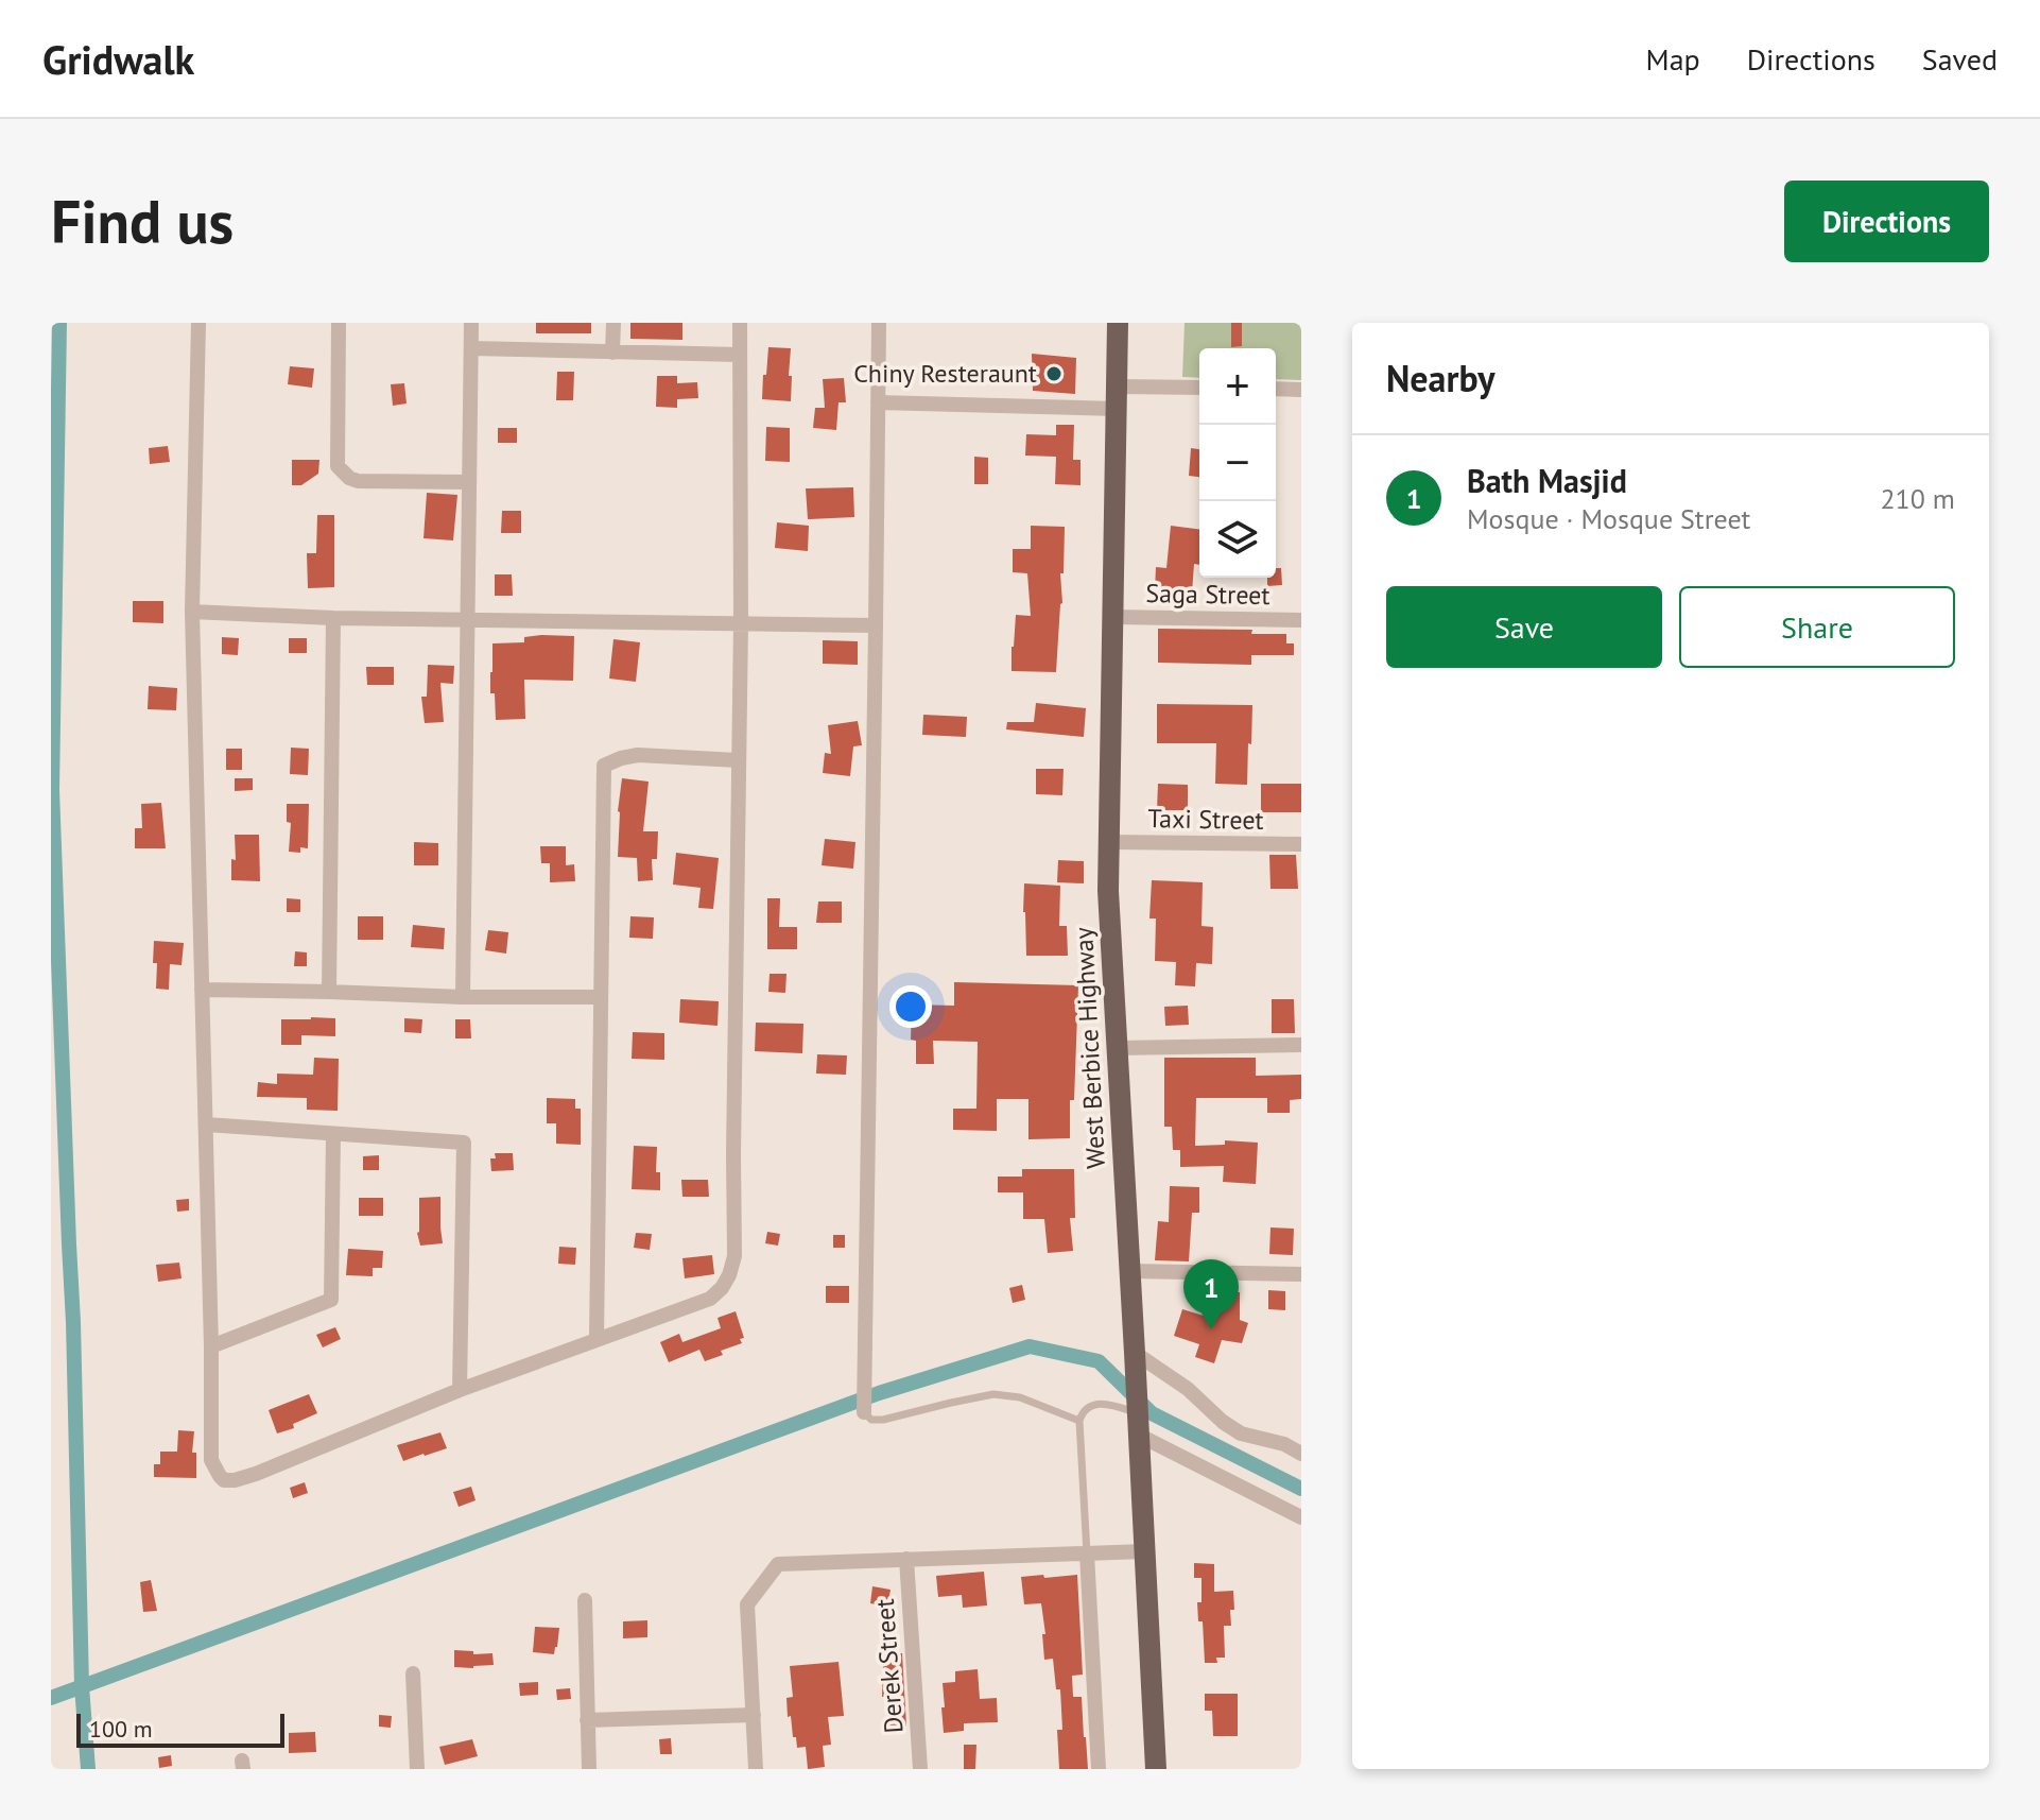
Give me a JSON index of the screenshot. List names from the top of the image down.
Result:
{
  "streets": {
    "main road": ["West Berbice Highway"],
    "street": ["Saga Street", "Taxi Street", "Derek Street"]
  },
  "crossings": [
    ["Saga Street", "West Berbice Highway"],
    ["Taxi Street", "West Berbice Highway"]
  ],
  "places": ["Chiny Resteraunt"],
  "scale_bar": "100 m",
  "page": {
    "header": "Gridwalk",
    "nav": ["Map", "Directions", "Saved"],
    "buttons": [
      "Directions",
      ["Save", "Share"]
    ],
    "title": "Find us",
    "heading": "Nearby",
    "map_buttons": ["+", "−"],
    "list": [
      {
        "mark": "1",
        "name": "Bath Masjid",
        "note": "Mosque · Mosque Street",
        "value": "210 m"
      }
    ],
    "pins": "1",
    "scale": "100 m"
  }
}
